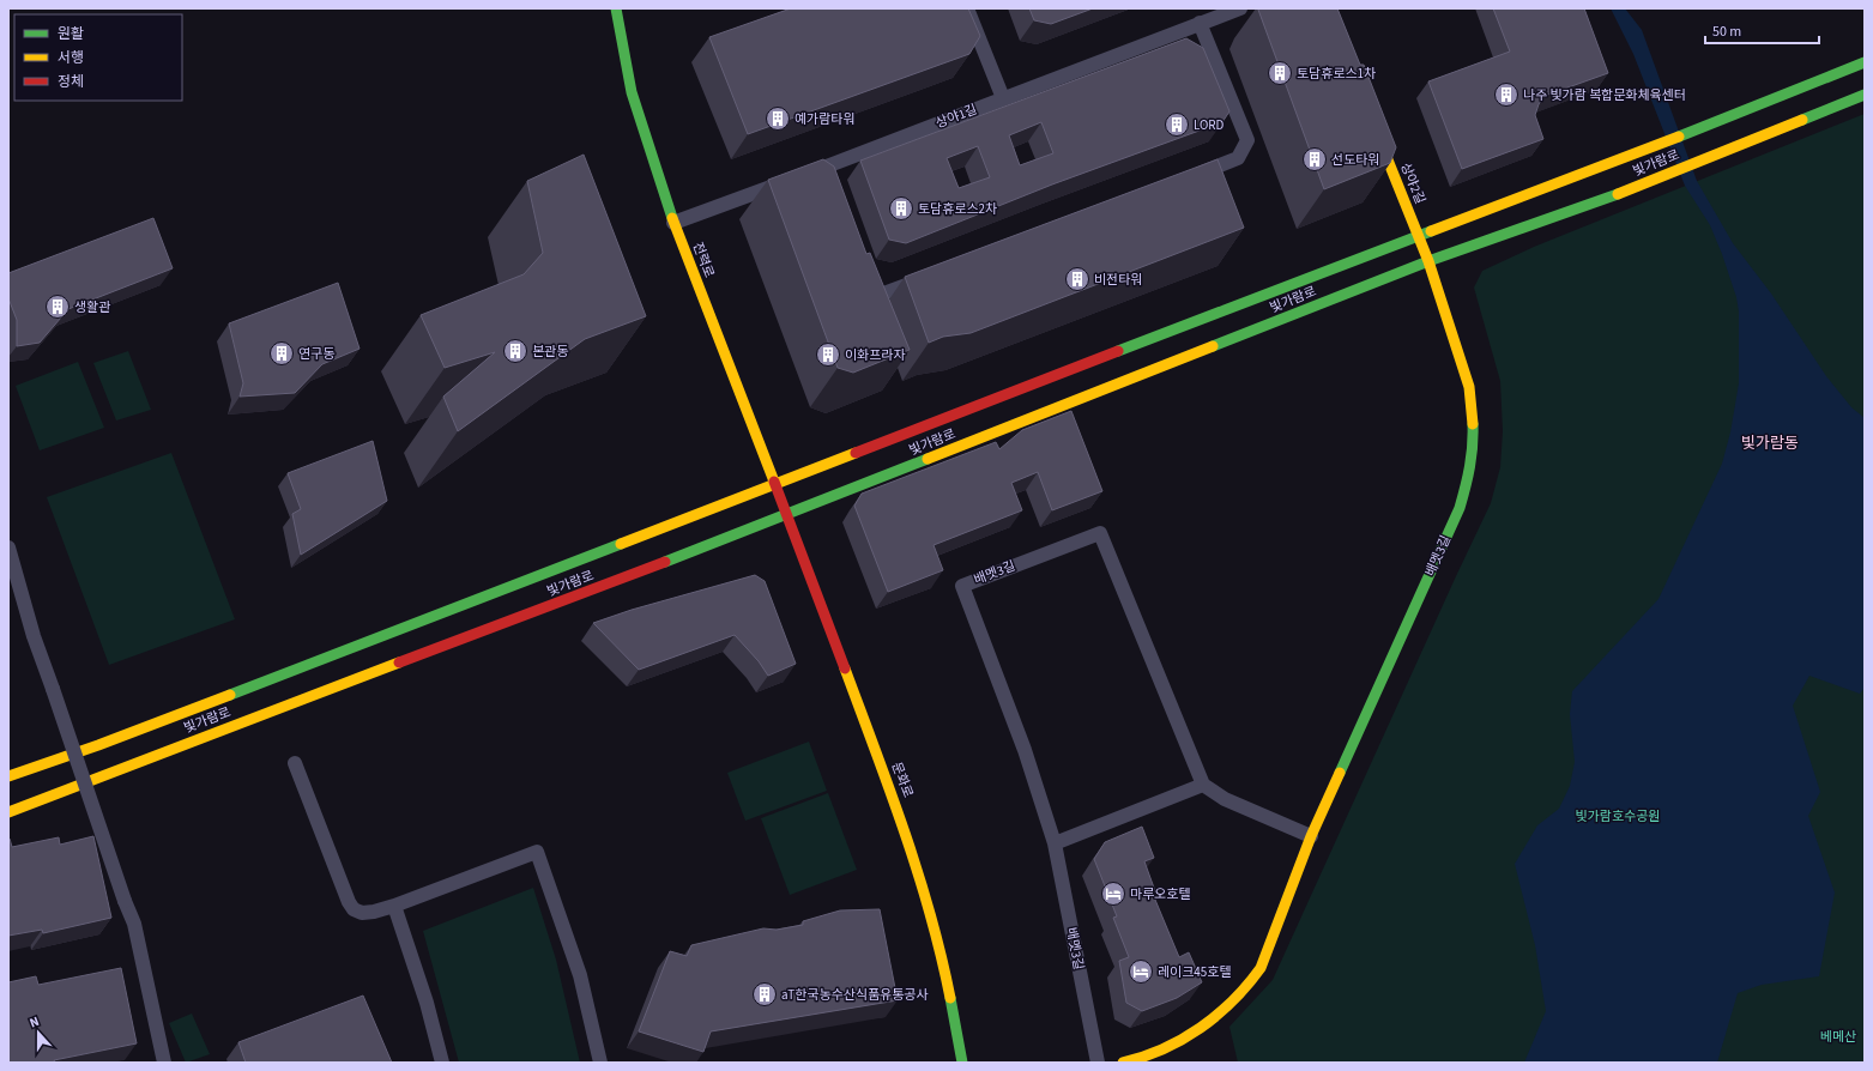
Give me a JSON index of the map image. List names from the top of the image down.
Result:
{
  "streets": {
    "main road": [
      "빛가람로",
      "상야2길",
      "전력로",
      "배멧3길",
      "문화로"
    ],
    "street": ["상야1길"]
  },
  "crossings": [
    ["상야1길", "전력로"],
    ["빛가람로", "상야2길"],
    ["빛가람로", "전력로"],
    ["빛가람로", "배멧3길"],
    ["빛가람로", "문화로"],
    ["상야2길", "배멧3길"],
    ["전력로", "문화로"]
  ],
  "districts": ["빛가람동"],
  "parks": ["빛가람호수공원", "베메산"],
  "places": {
    "building": [
      "토담휴로스1차",
      "나주 빛가람 복합문화체육센터",
      "예가람타워",
      "LORD",
      "선도타워",
      "토담휴로스2차",
      "비전타워",
      "생활관",
      "본관동",
      "연구동",
      "이화프라자",
      "aT한국농수산식품유통공사"
    ],
    "hotel": ["마루오호텔", "레이크45호텔"]
  },
  "legend": ["원활", "서행", "정체"],
  "scale_bar": "50 m",
  "north": "top"
}
